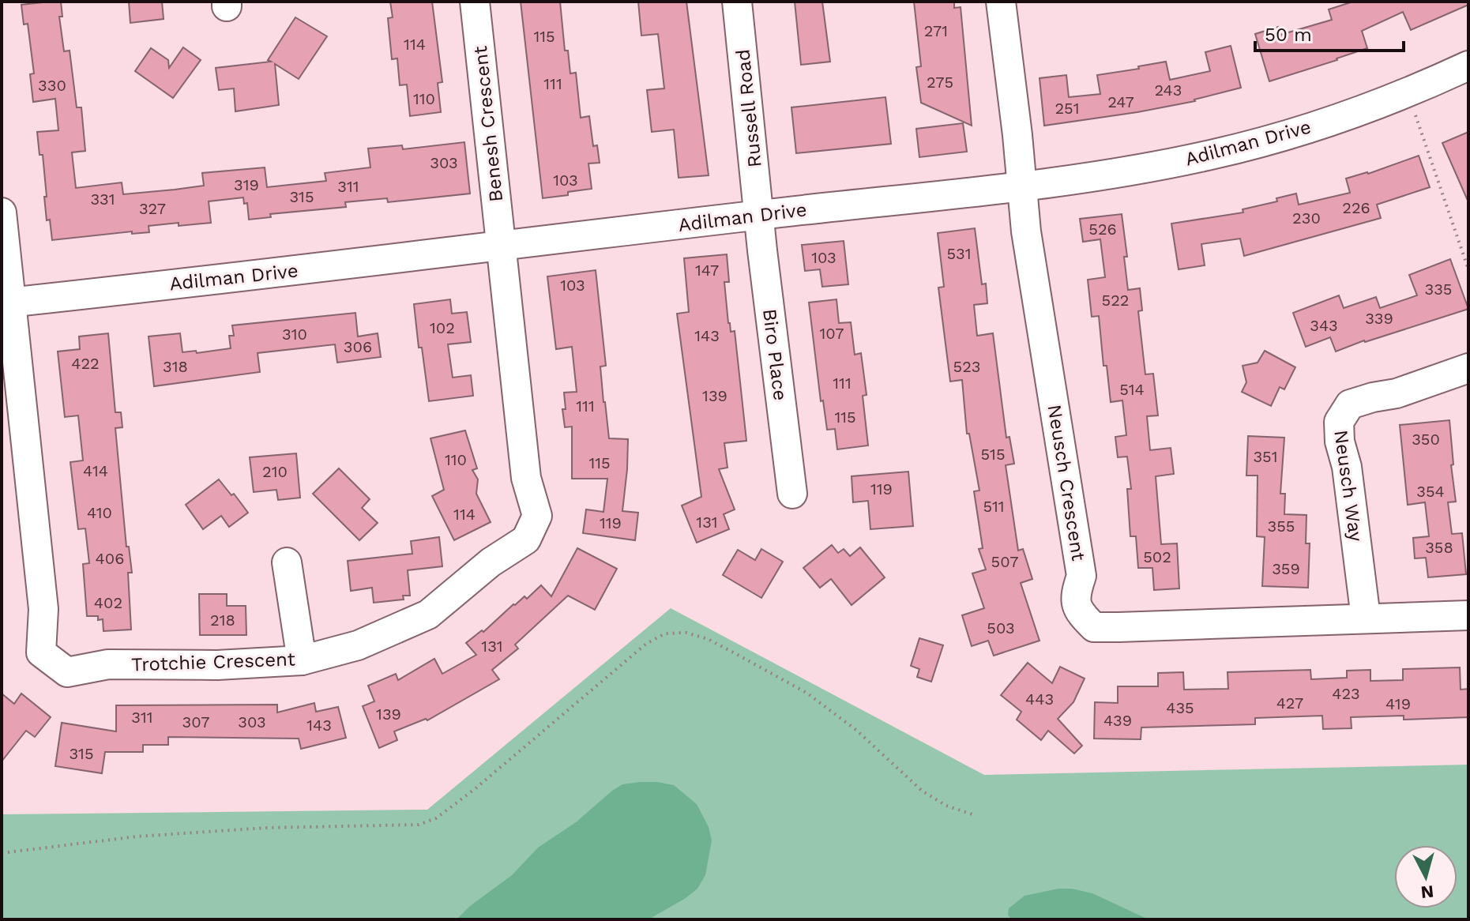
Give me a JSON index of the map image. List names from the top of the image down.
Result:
{
  "streets": {
    "street": [
      "Russell Road",
      "Benesh Crescent",
      "Adilman Drive",
      "Biro Place",
      "Neusch Crescent",
      "Neusch Way",
      "Trotchie Crescent"
    ]
  },
  "crossings": [
    ["Russell Road", "Adilman Drive"],
    ["Russell Road", "Biro Place"],
    ["Benesh Crescent", "Adilman Drive"],
    ["Benesh Crescent", "Trotchie Crescent"],
    ["Adilman Drive", "Biro Place"],
    ["Adilman Drive", "Neusch Crescent"],
    ["Adilman Drive", "Trotchie Crescent"],
    ["Neusch Crescent", "Neusch Way"]
  ],
  "house_numbers": [
    "271",
    "115",
    "114",
    "275",
    "111",
    "330",
    "243",
    "110",
    "247",
    "251",
    "303",
    "103",
    "319",
    "311",
    "315",
    "331",
    "226",
    "327",
    "230",
    "526",
    "531",
    "103",
    "147",
    "103",
    "335",
    "522",
    "339",
    "343",
    "102",
    "107",
    "310",
    "143",
    "306",
    "422",
    "318",
    "523",
    "111",
    "514",
    "139",
    "111",
    "115",
    "350",
    "515",
    "351",
    "110",
    "115",
    "414",
    "210",
    "119",
    "354",
    "511",
    "410",
    "114",
    "131",
    "119",
    "355",
    "358",
    "502",
    "406",
    "507",
    "359",
    "402",
    "218",
    "503",
    "131",
    "423",
    "443",
    "427",
    "419",
    "435",
    "139",
    "311",
    "439",
    "307",
    "303",
    "143",
    "315"
  ],
  "scale_bar": "50 m",
  "north": "bottom"
}
